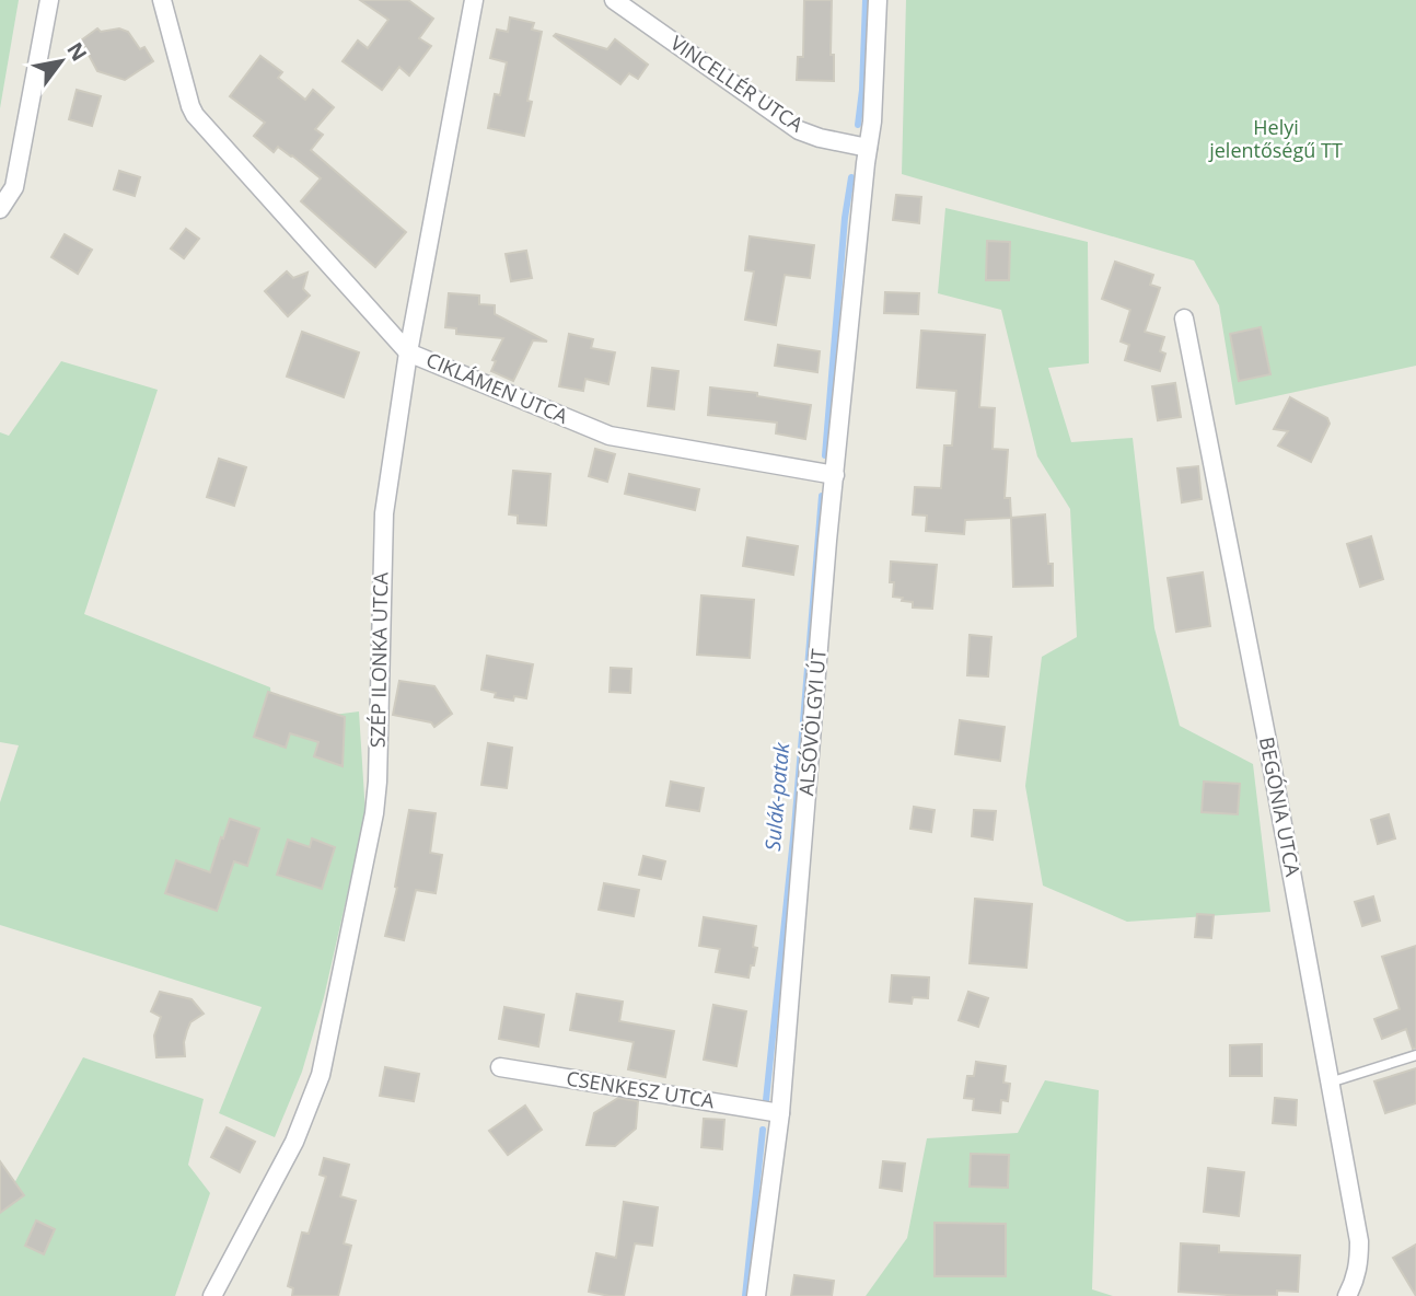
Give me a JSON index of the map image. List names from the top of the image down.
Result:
{
  "streets": {
    "street": [
      "VINCELLÉR UTCA",
      "CIKLÁMEN UTCA",
      "SZÉP ILONKA UTCA",
      "ALSÓVÖLGYI ÚT",
      "BEGÓNIA UTCA",
      "CSENKESZ UTCA"
    ]
  },
  "crossings": [
    ["VINCELLÉR UTCA", "ALSÓVÖLGYI ÚT"],
    ["CIKLÁMEN UTCA", "SZÉP ILONKA UTCA"],
    ["CIKLÁMEN UTCA", "ALSÓVÖLGYI ÚT"],
    ["ALSÓVÖLGYI ÚT", "CSENKESZ UTCA"]
  ],
  "water": ["Sulák-patak"],
  "parks": ["Helyi jelentőségű TT"],
  "north": "top right"
}
